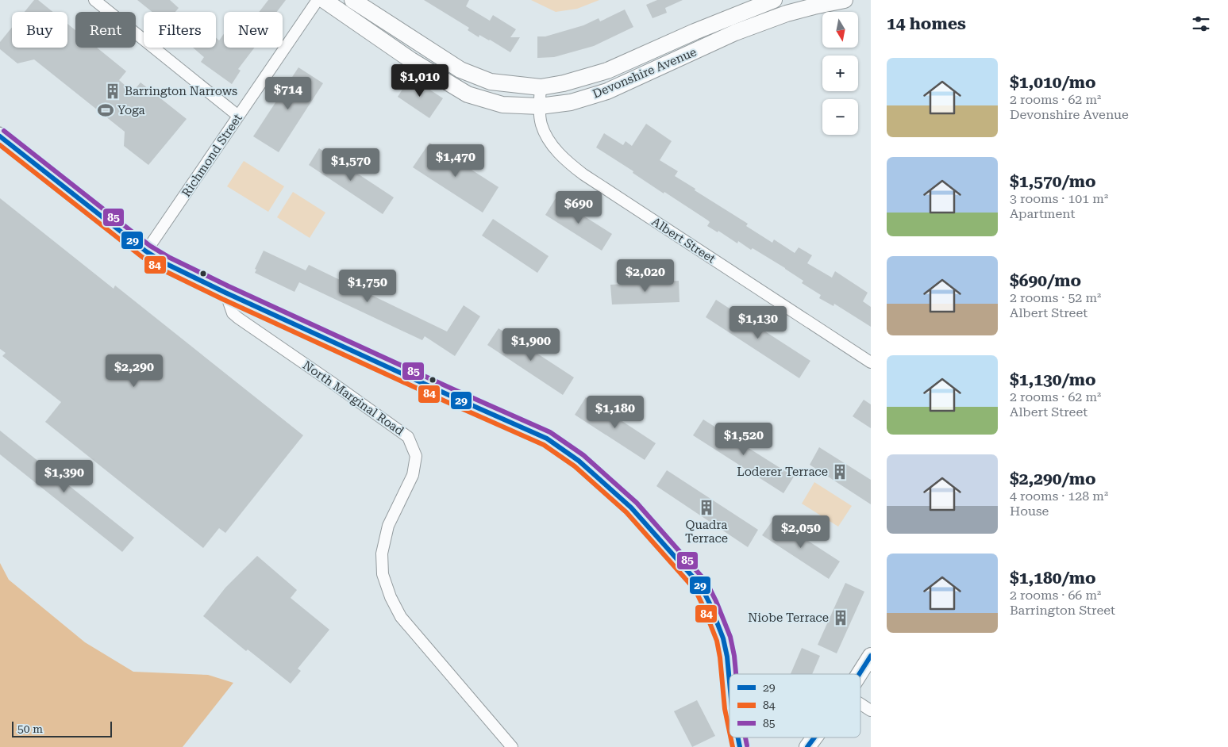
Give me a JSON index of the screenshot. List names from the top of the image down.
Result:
{
  "streets": {
    "street": [
      "Devonshire Avenue",
      "Richmond Street",
      "Albert Street",
      "North Marginal Road"
    ]
  },
  "crossings": [
    ["Devonshire Avenue", "Albert Street"]
  ],
  "places": {
    "building": [
      "Barrington Narrows",
      "Loderer Terrace",
      "Quadra Terrace",
      "Niobe Terrace"
    ],
    "sports": ["Yoga"]
  },
  "lines": ["transit line 85", "transit line 29", "transit line 84"],
  "legend": ["29", "84", "85"],
  "scale_bar": "50 m",
  "north": "bottom",
  "page": {
    "heading": "14 homes",
    "map_buttons": ["+", "−"],
    "chip": [
      "Buy",
      "Rent",
      "Filters",
      "New"
    ],
    "list": [
      {
        "name": "$1,010/mo",
        "note": "2 rooms · 62 m² · Devonshire Avenue"
      },
      {
        "name": "$1,570/mo",
        "note": "3 rooms · 101 m² · Apartment"
      },
      {
        "name": "$690/mo",
        "note": "2 rooms · 52 m² · Albert Street"
      },
      {
        "name": "$1,130/mo",
        "note": "2 rooms · 62 m² · Albert Street"
      },
      {
        "name": "$2,290/mo",
        "note": "4 rooms · 128 m² · House"
      },
      {
        "name": "$1,180/mo",
        "note": "2 rooms · 66 m² · Barrington Street"
      }
    ],
    "price": [
      "$1,010",
      "$714",
      "$1,470",
      "$1,570",
      "$690",
      "$2,020",
      "$1,750",
      "$1,130",
      "$1,900",
      "$2,290",
      "$1,180",
      "$1,520",
      "$1,390",
      "$2,050"
    ],
    "scale": "50 m"
  }
}
